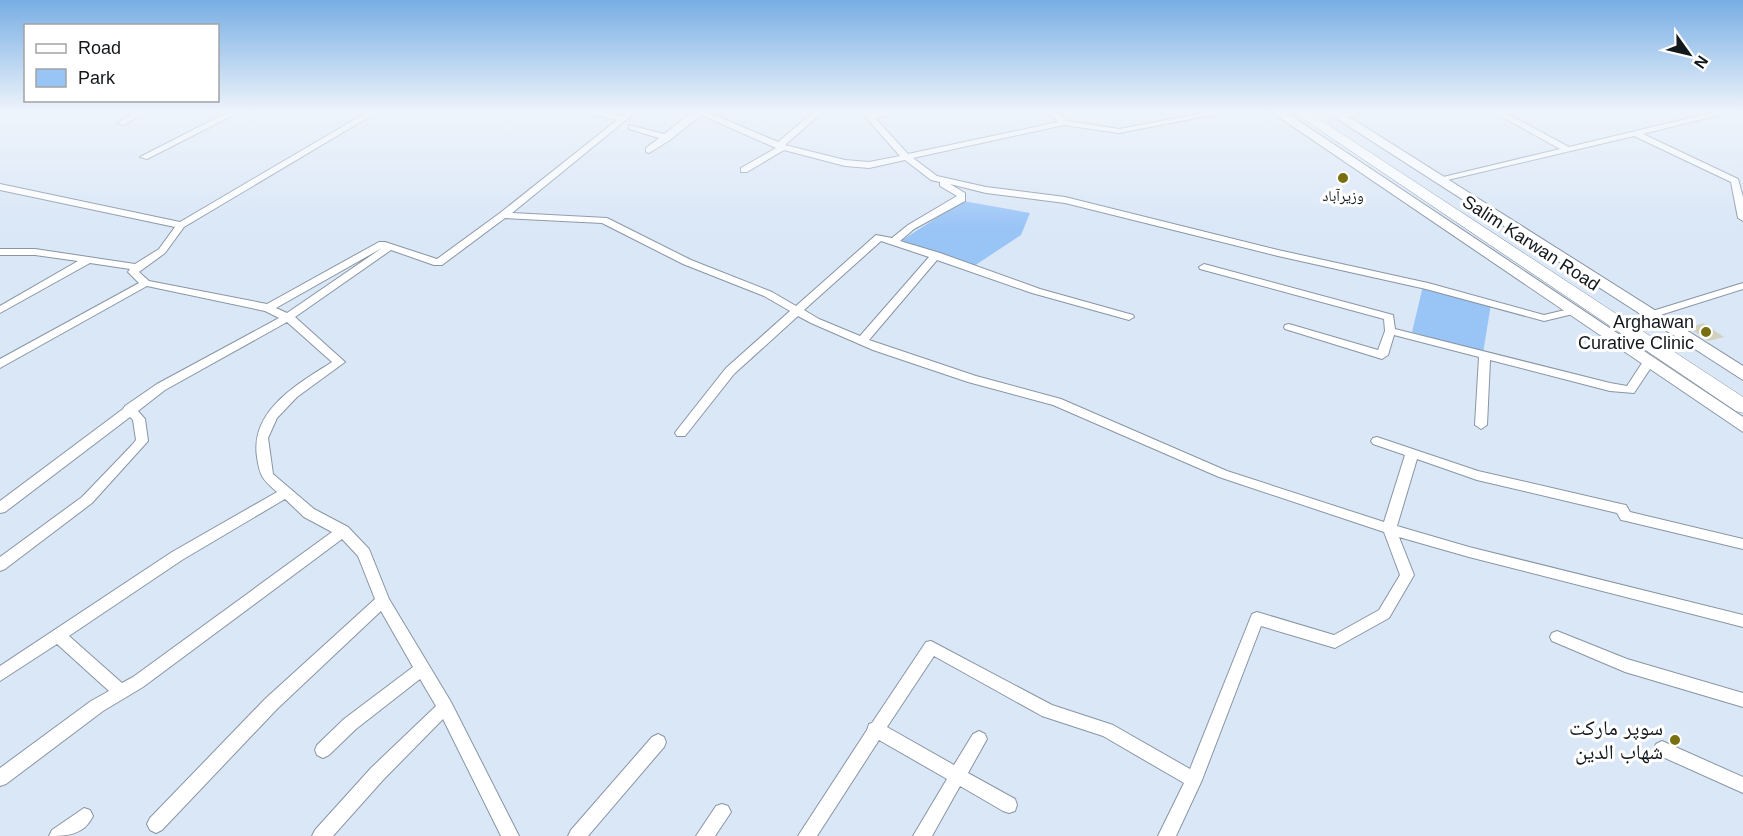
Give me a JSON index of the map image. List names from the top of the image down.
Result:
{
  "streets": {
    "main road": ["Salim Karwan Road"]
  },
  "places": ["وزیرآباد", "Arghawan Curative Clinic", "سوپر مارکت شهاب الدین"],
  "legend": ["Road", "Park"],
  "north": "bottom right"
}
